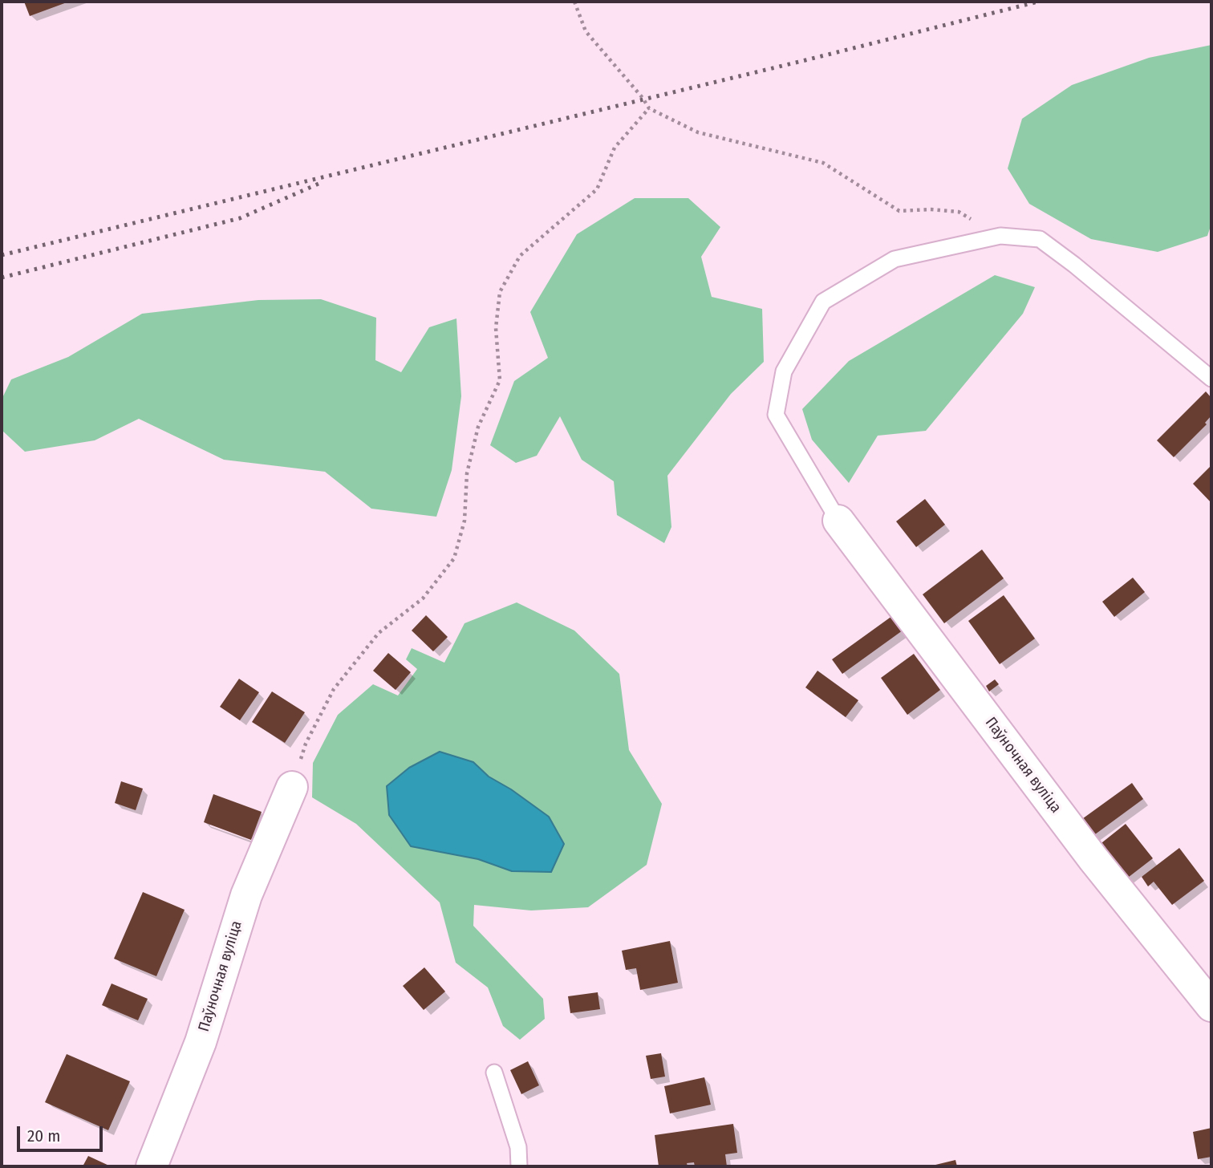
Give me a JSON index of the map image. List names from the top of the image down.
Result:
{
  "streets": {
    "street": ["Паўночная вуліца"]
  },
  "scale_bar": "20 m"
}
